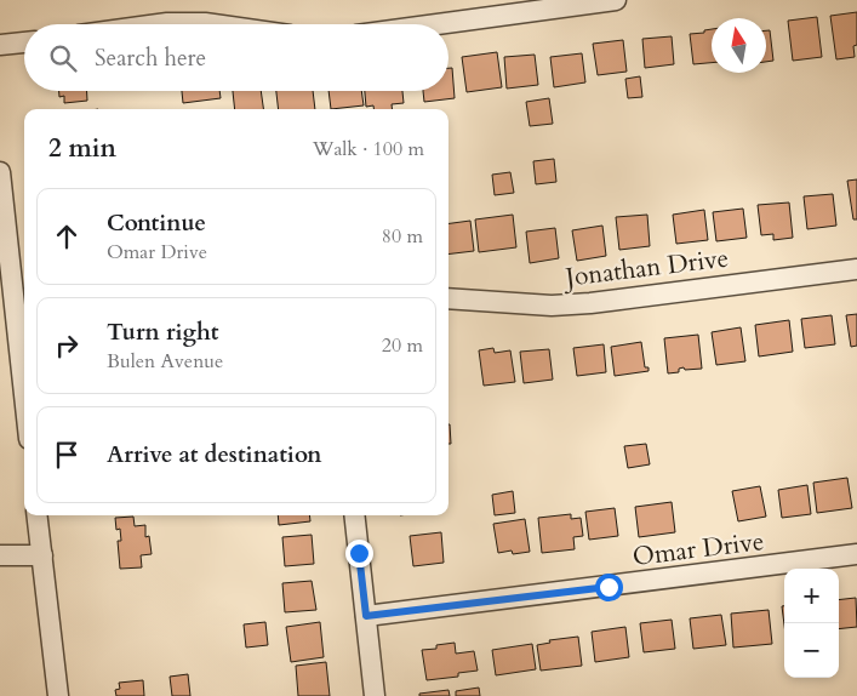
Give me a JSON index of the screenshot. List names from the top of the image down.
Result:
{
  "streets": {
    "street": ["Jonathan Drive", "Omar Drive"]
  },
  "north": "top",
  "page": {
    "search": "Search here",
    "heading": ["2 min", "Walk · 100 m"],
    "list": [
      ["Continue", "Omar Drive", "80 m"],
      ["Turn right", "Bulen Avenue", "20 m"],
      "Arrive at destination"
    ],
    "map_buttons": ["+", "−"]
  }
}
